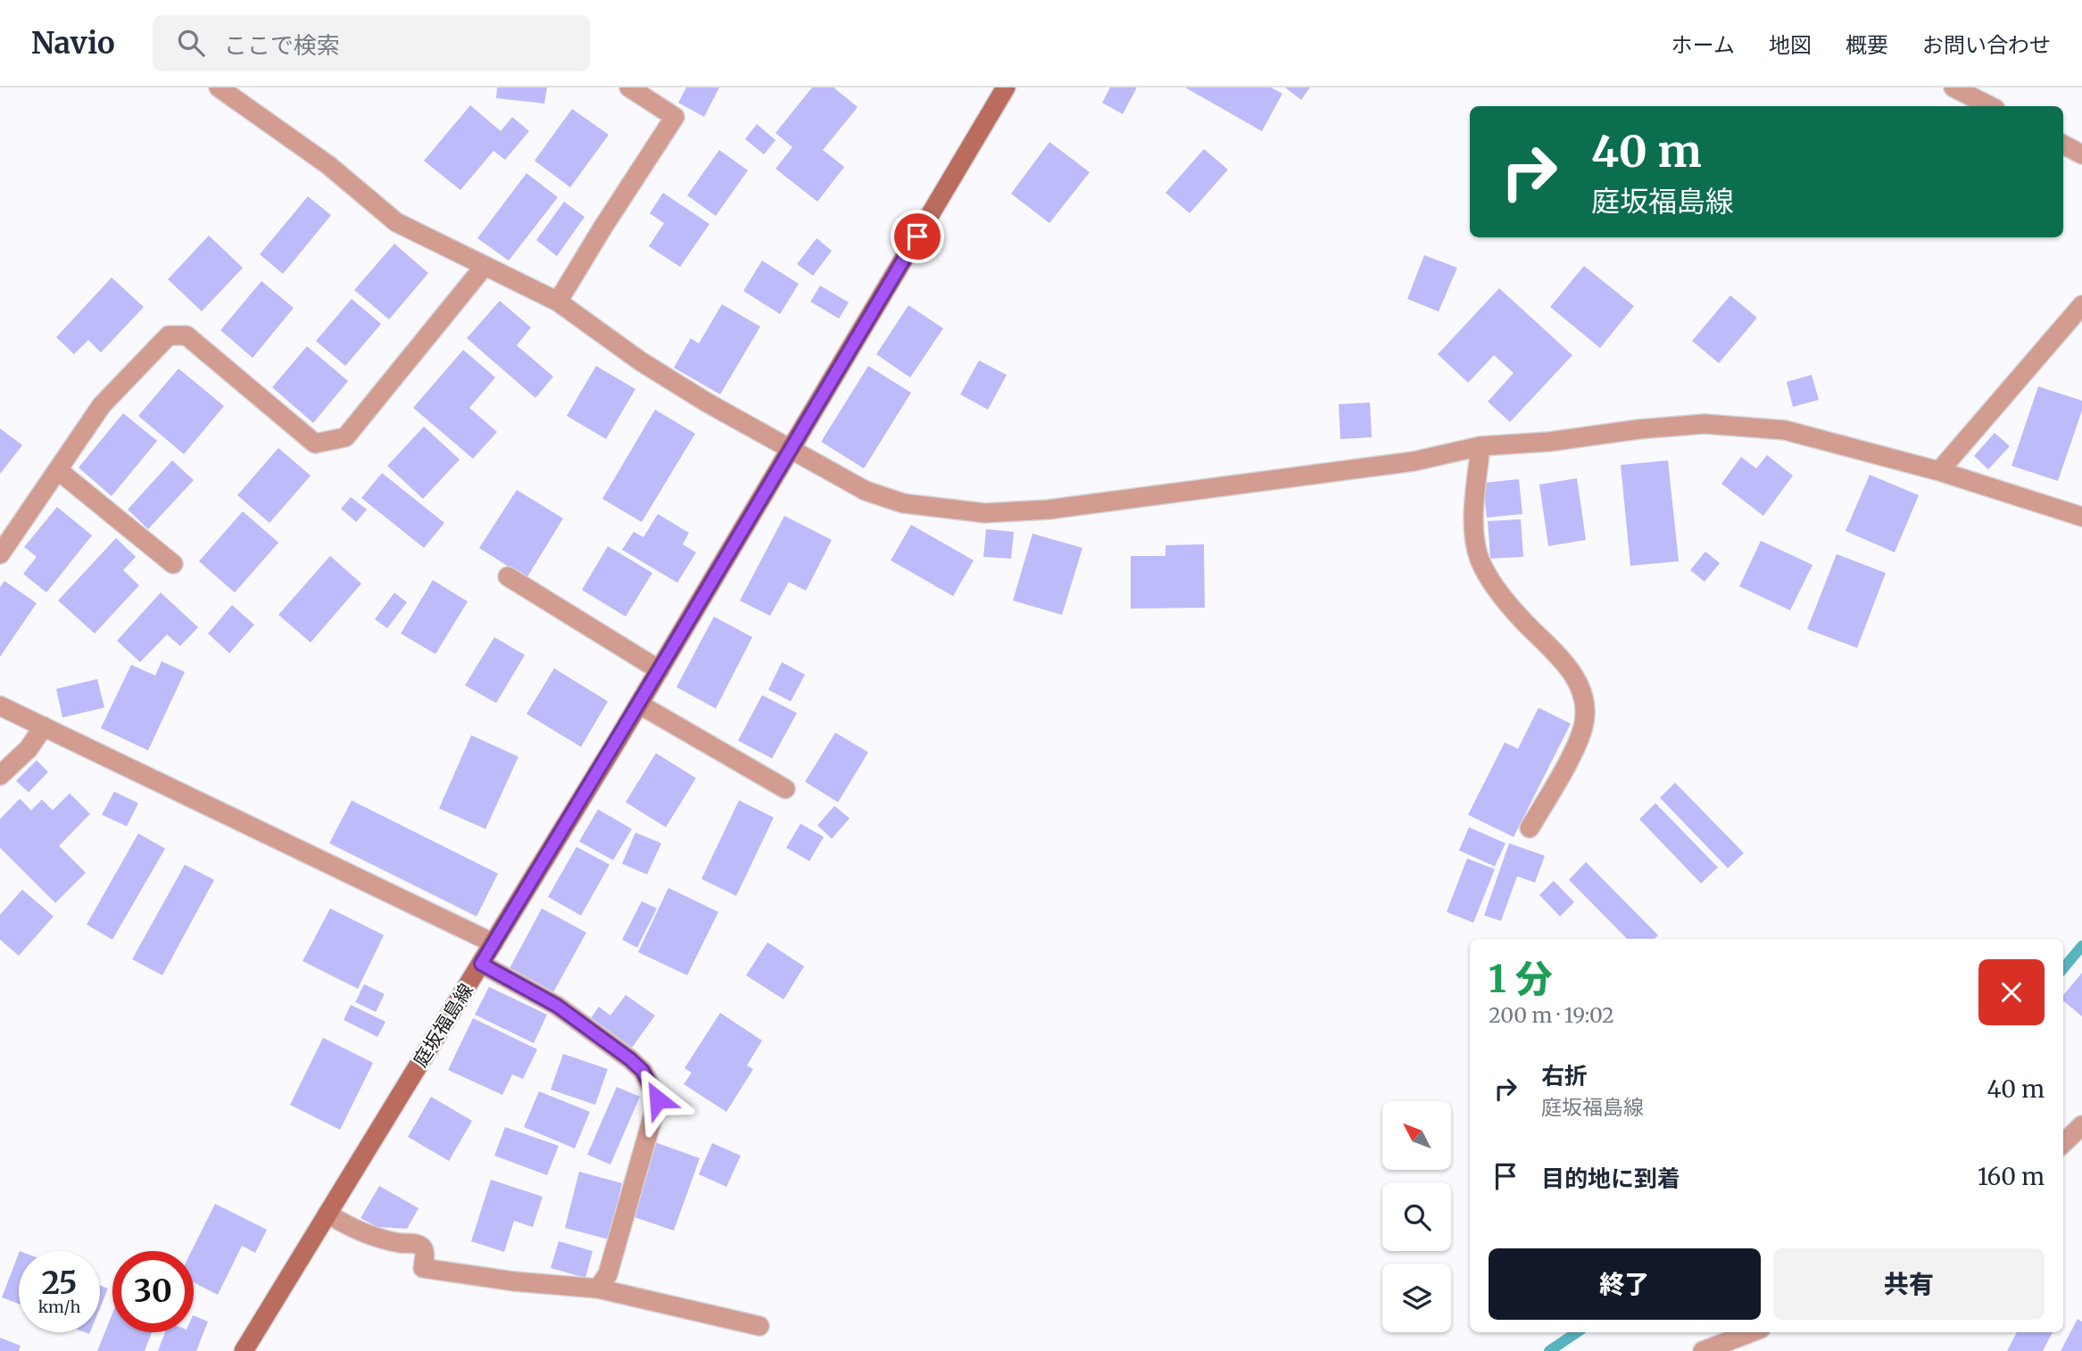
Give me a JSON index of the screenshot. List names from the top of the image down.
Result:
{
  "streets": {
    "main road": ["庭坂福島線"]
  },
  "north": "top left",
  "page": {
    "header": "Navio",
    "search": "ここで検索",
    "nav": [
      "ホーム",
      "地図",
      "概要",
      "お問い合わせ"
    ],
    "turn": ["40 m", "庭坂福島線"],
    "heading": ["1 分", "200 m · 19:02"],
    "list": [
      {
        "name": "右折",
        "note": "庭坂福島線",
        "value": "40 m"
      },
      {
        "name": "目的地に到着",
        "value": "160 m"
      }
    ],
    "buttons": ["終了", "共有"],
    "speed": "25 km/h",
    "limit": "30"
  }
}
